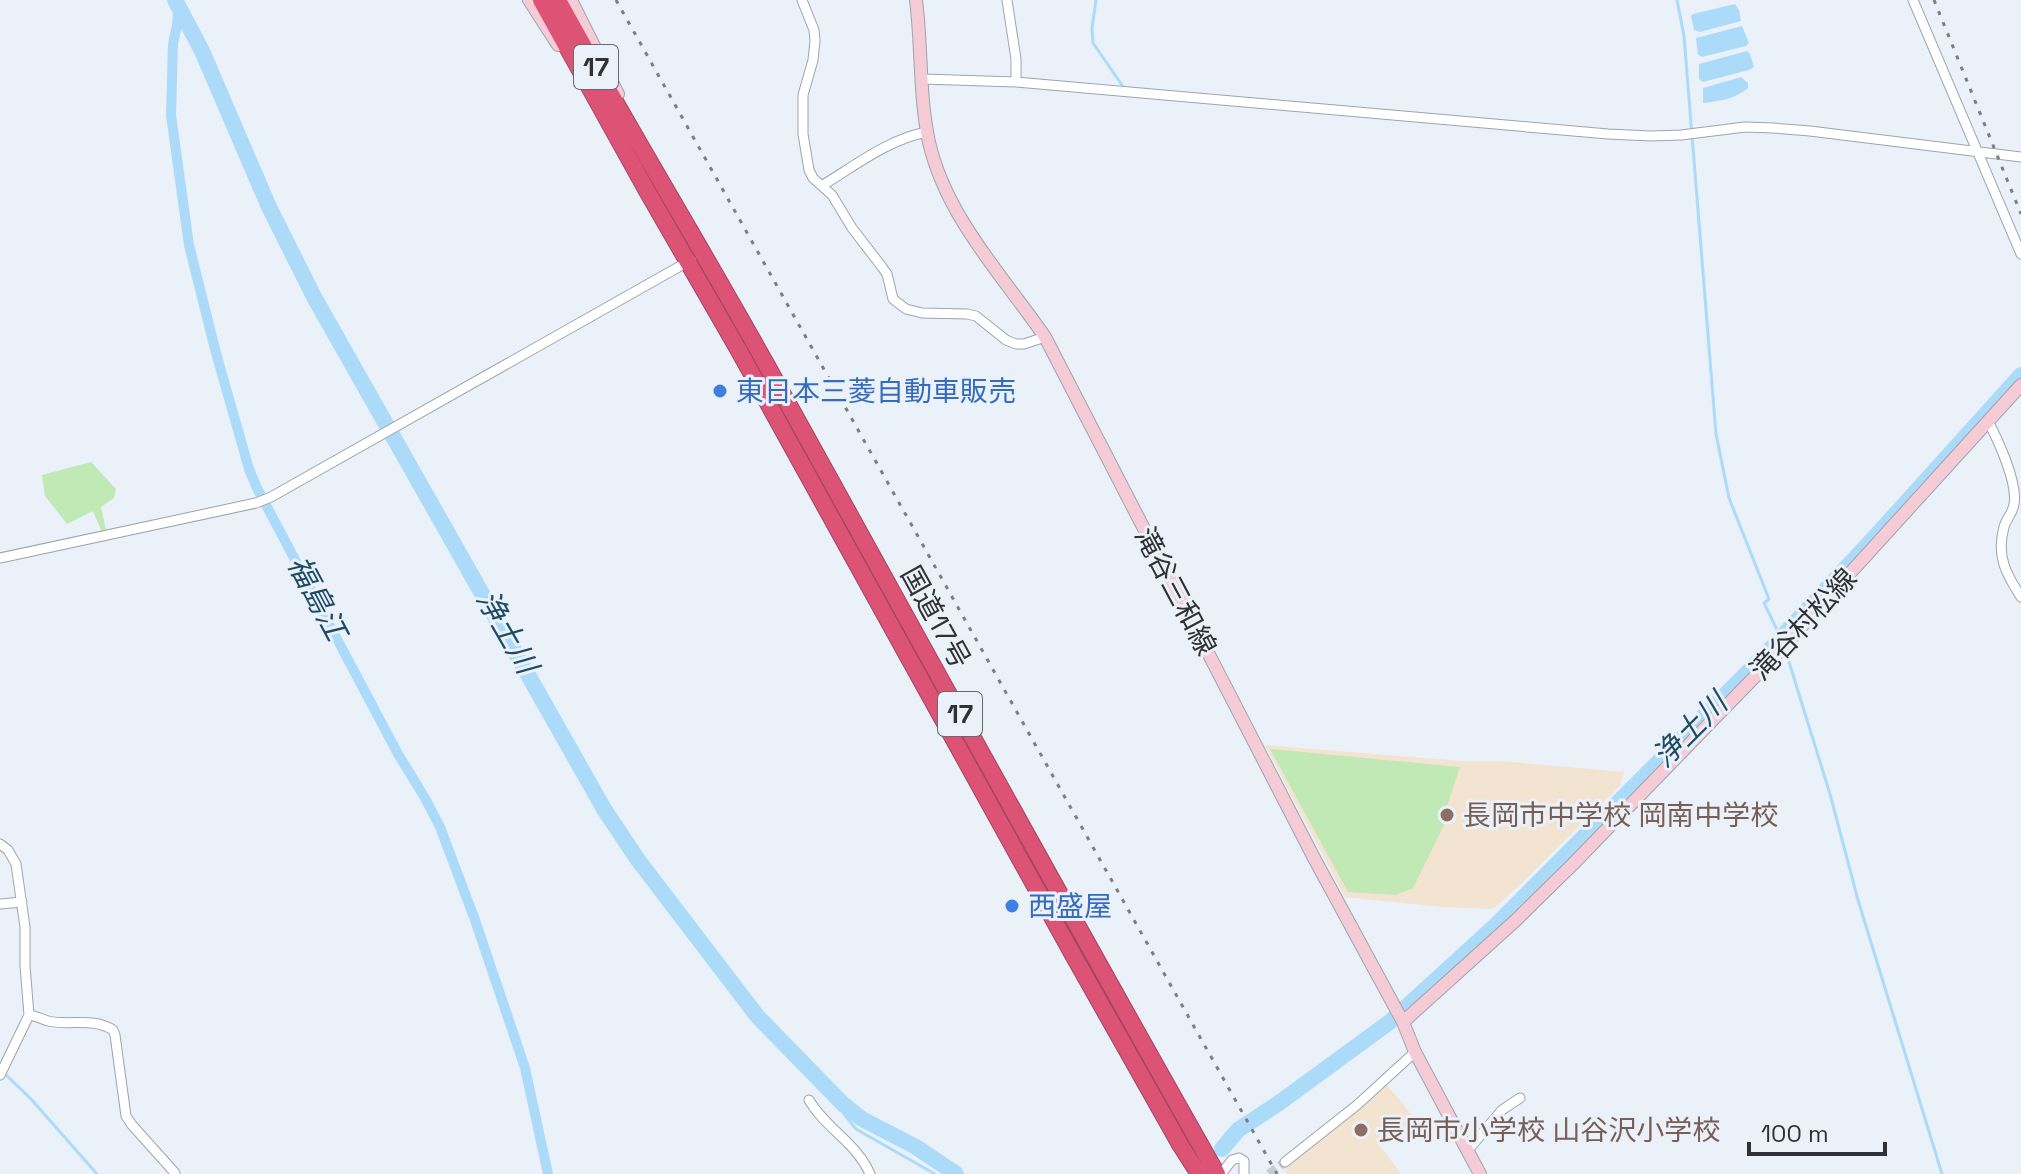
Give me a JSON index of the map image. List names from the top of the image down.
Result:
{
  "streets": {
    "highway": ["17", "国道17号"],
    "main road": ["滝谷三和線", "滝谷村松線"]
  },
  "crossings": [
    ["17", "国道17号"],
    ["滝谷三和線", "滝谷村松線"]
  ],
  "water": ["福島江", "浄土川"],
  "places": [
    "東日本三菱自動車販売",
    "長岡市中学校 岡南中学校",
    "西盛屋",
    "長岡市小学校 山谷沢小学校"
  ],
  "scale_bar": "100 m"
}
